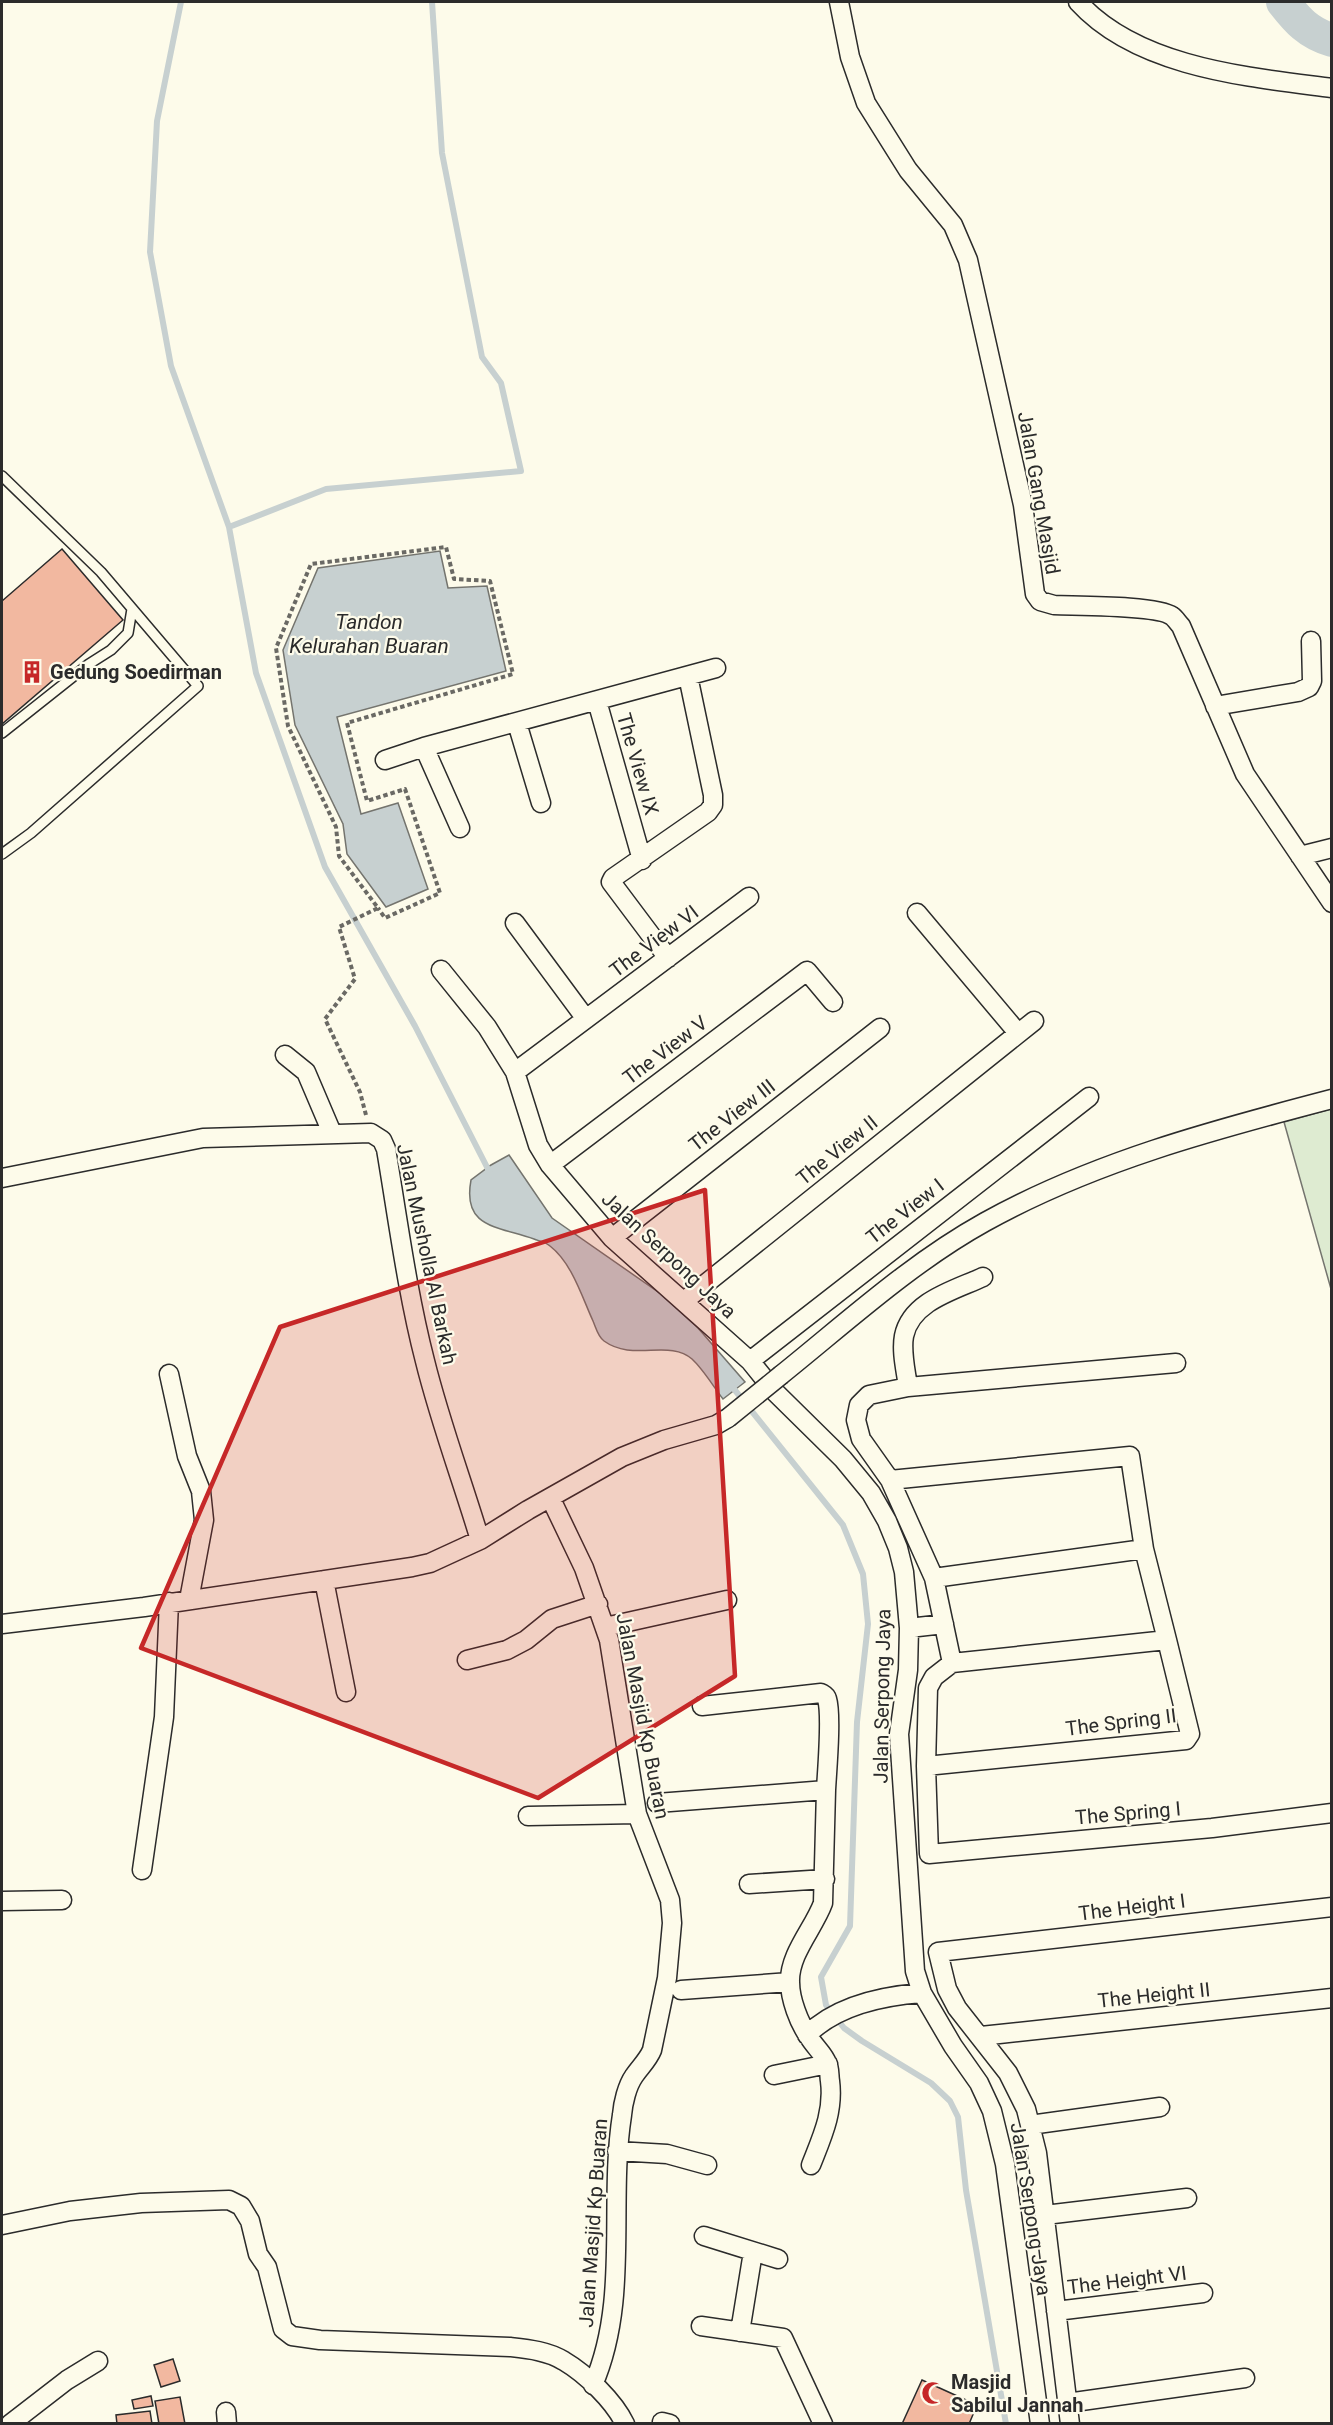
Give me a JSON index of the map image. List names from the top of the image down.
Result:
{
  "streets": {
    "street": [
      "Jalan Gang Masjid",
      "The View IX",
      "The View VI",
      "The View V",
      "The View III",
      "The View II",
      "The View I",
      "Jalan Musholla Al Barkah",
      "Jalan Serpong Jaya",
      "Jalan Masjid Kp Buaran",
      "The Spring II",
      "The Spring I",
      "The Height I",
      "The Height II",
      "The Height VI"
    ]
  },
  "crossings": [
    ["The View IX", "The View VI"],
    ["The View VI", "Jalan Serpong Jaya"],
    ["The View V", "Jalan Serpong Jaya"],
    ["The View III", "Jalan Serpong Jaya"],
    ["The View II", "Jalan Serpong Jaya"],
    ["The View I", "Jalan Serpong Jaya"],
    ["The Spring II", "The Spring I"],
    ["The Height I", "The Height II"]
  ],
  "water": ["Tandon Kelurahan Buaran"],
  "places": {
    "building": ["Gedung Soedirman"],
    "mosque": ["Masjid Sabilul Jannah"]
  }
}
